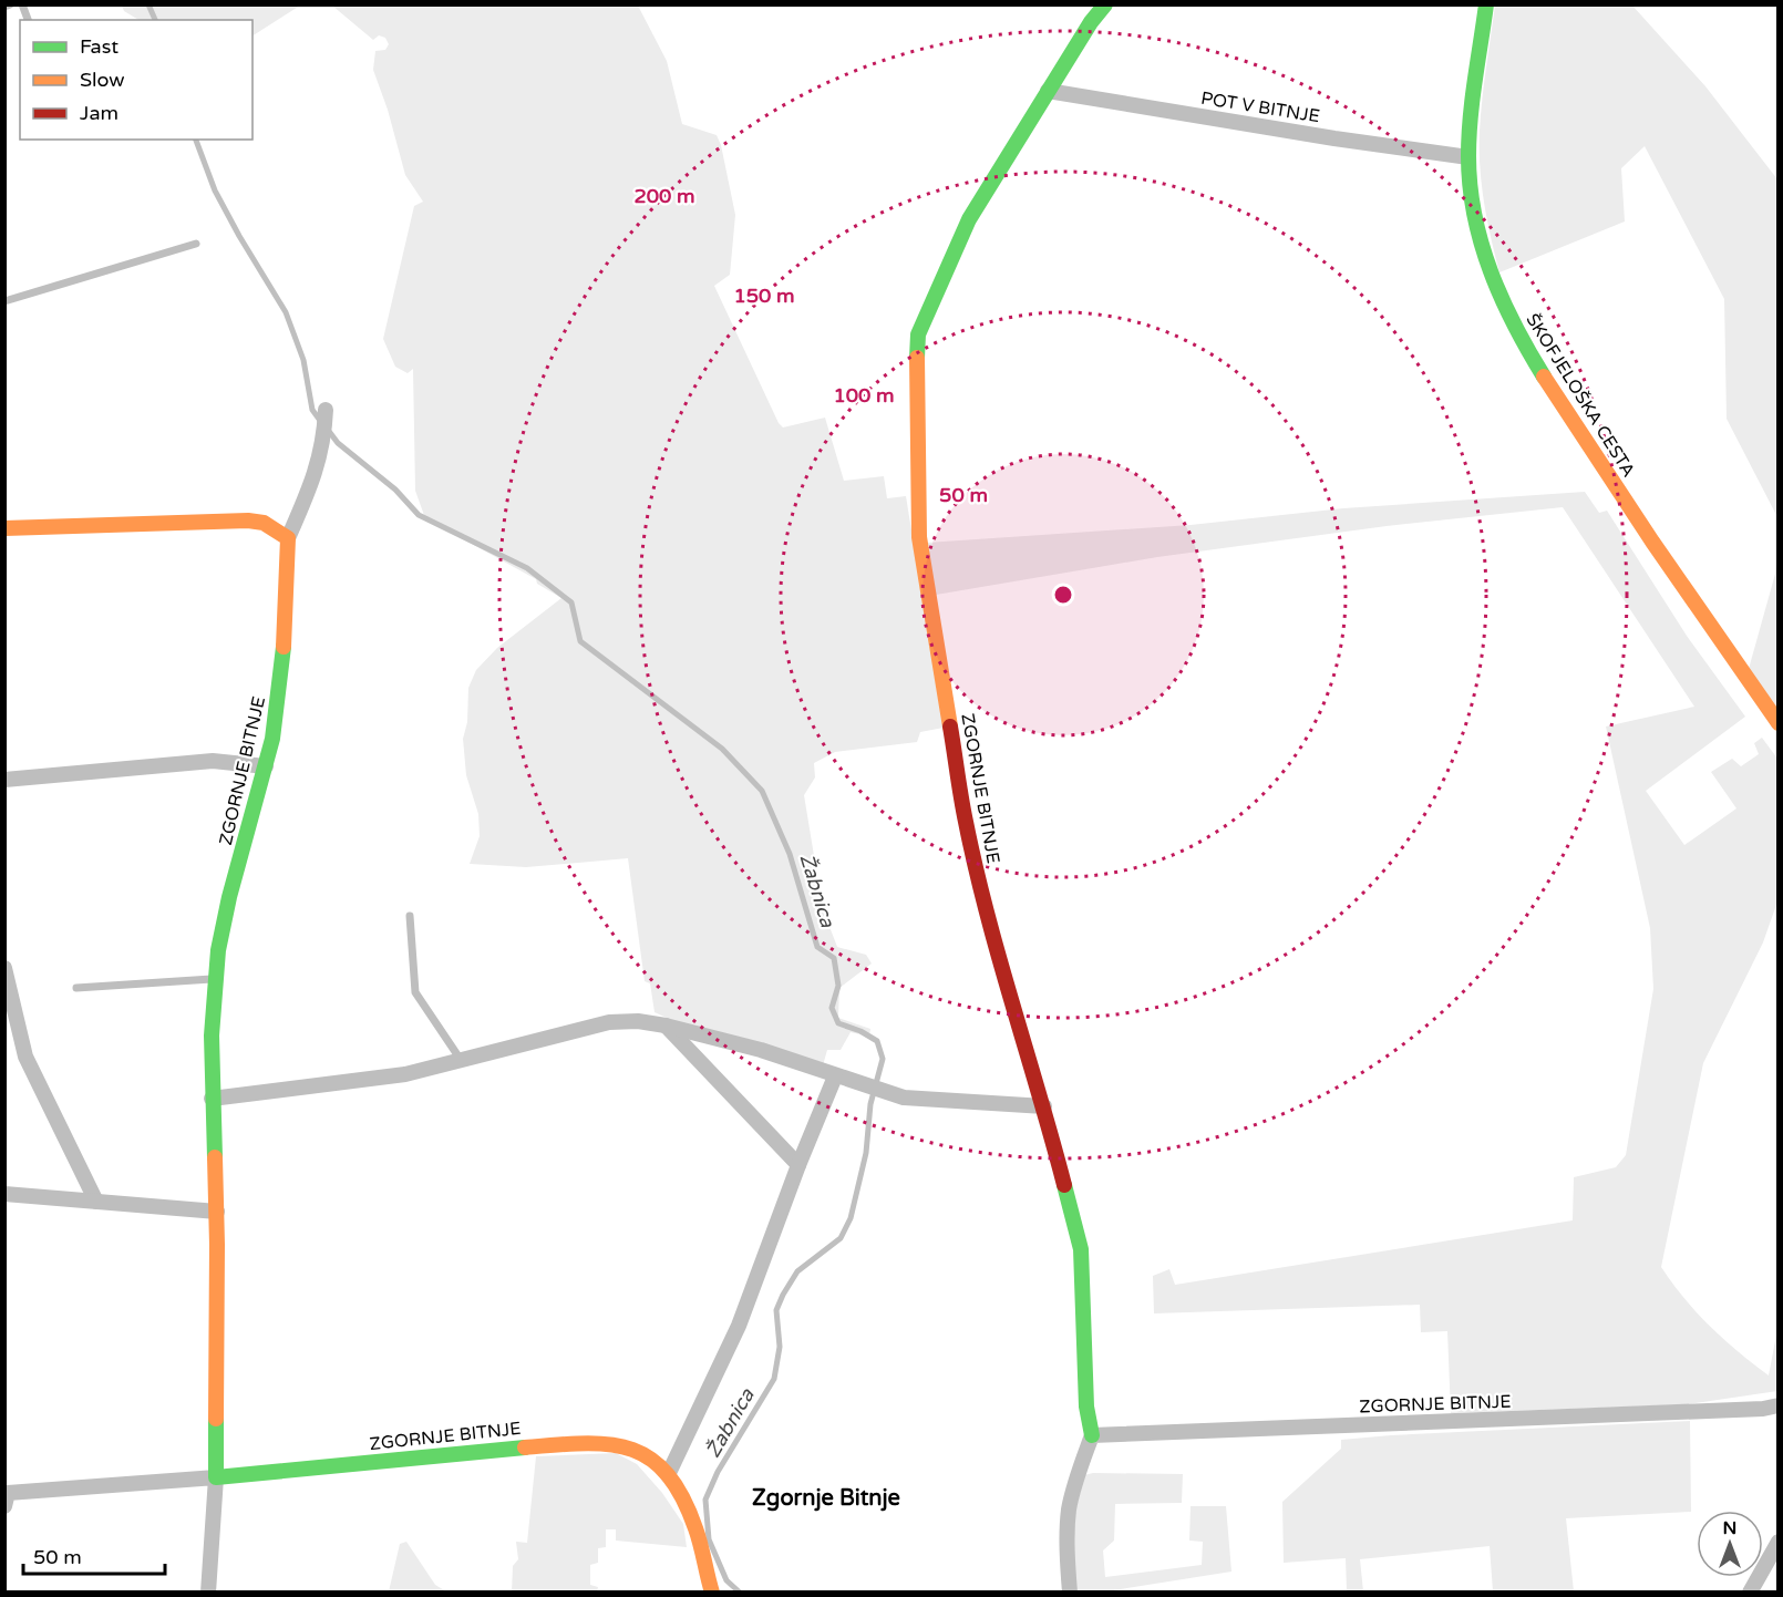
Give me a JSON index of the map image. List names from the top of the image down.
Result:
{
  "streets": {
    "street": ["POT V BITNJE", "ŠKOFJELOŠKA CESTA", "ZGORNJE BITNJE"]
  },
  "crossings": [
    ["POT V BITNJE", "ŠKOFJELOŠKA CESTA"],
    ["POT V BITNJE", "ZGORNJE BITNJE"]
  ],
  "districts": ["Zgornje Bitnje"],
  "water": ["Žabnica"],
  "legend": ["Fast", "Slow", "Jam"],
  "scale_bar": "50 m",
  "north": "top",
  "rings": [
    "200 m",
    "150 m",
    "100 m",
    "50 m"
  ]
}
